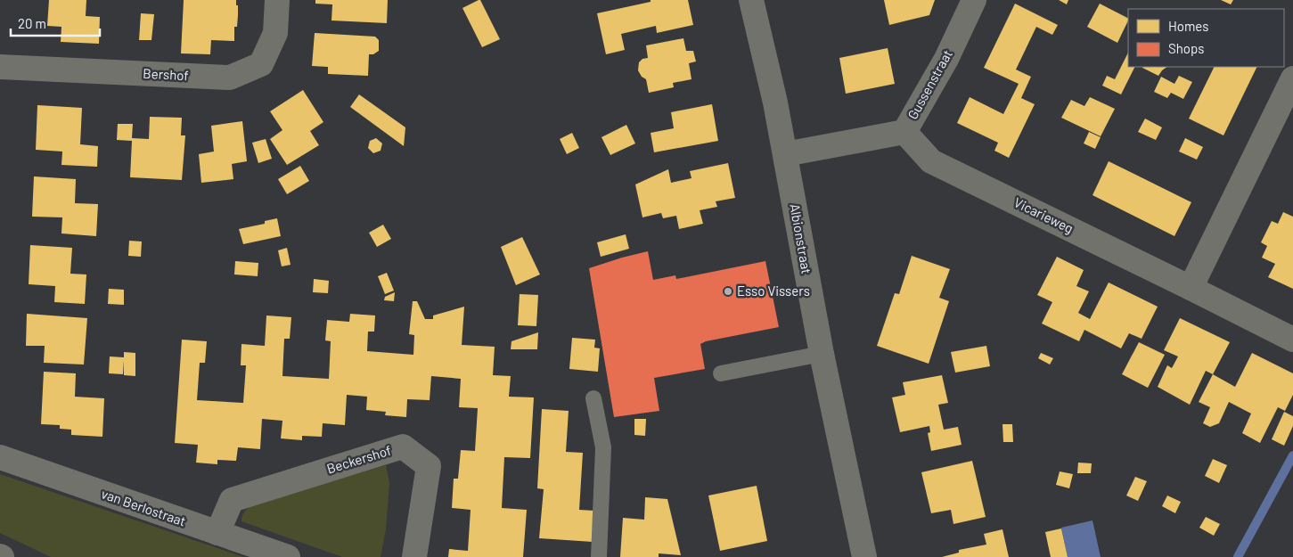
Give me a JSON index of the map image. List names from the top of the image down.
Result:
{
  "streets": {
    "street": [
      "Bershof",
      "Gussenstraat",
      "Vicarieweg",
      "Albionstraat",
      "Beckershof",
      "van Berlostraat"
    ]
  },
  "crossings": [
    ["Gussenstraat", "Vicarieweg"],
    ["Gussenstraat", "Albionstraat"],
    ["Beckershof", "van Berlostraat"]
  ],
  "places": ["Esso Vissers"],
  "legend": ["Homes", "Shops"],
  "scale_bar": "20 m"
}
